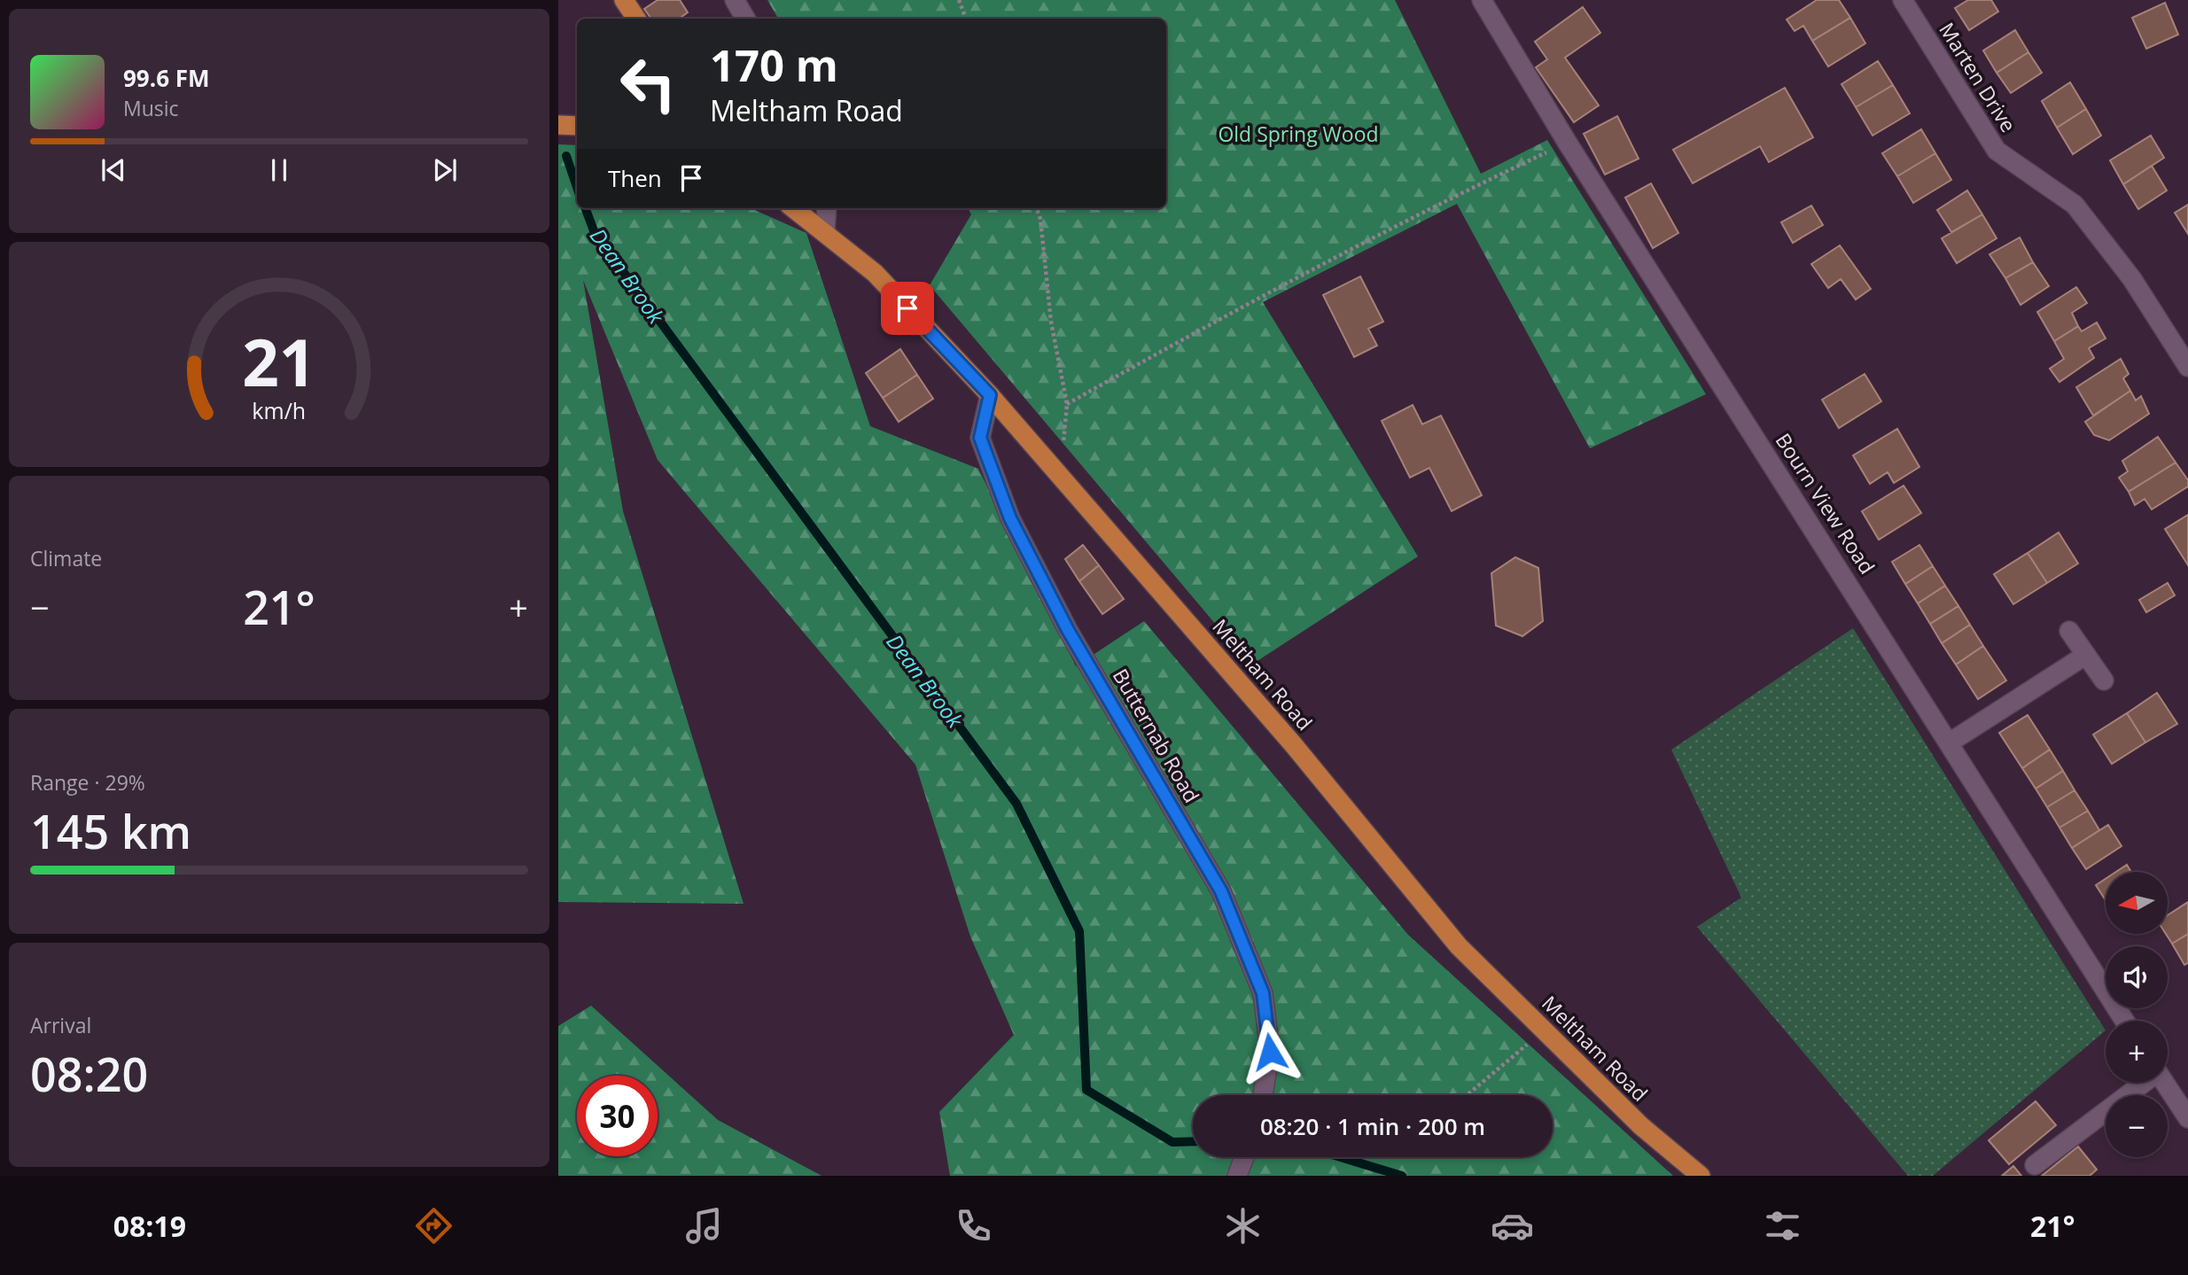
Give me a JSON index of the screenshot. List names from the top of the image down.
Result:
{
  "streets": {
    "main road": ["Meltham Road"],
    "street": ["Marten Drive", "Bourn View Road", "Butternab Road"]
  },
  "crossings": [
    ["Meltham Road", "Butternab Road"]
  ],
  "water": ["Dean Brook"],
  "parks": ["Old Spring Wood"],
  "north": "left",
  "page": {
    "turn": ["170 m", "Meltham Road"],
    "song": ["99.6 FM", "Music"],
    "then": "Then",
    "tile": [
      "Climate",
      ["Range · 29%", "145 km"],
      ["Arrival", "08:20"]
    ],
    "heat": ["−", "21°", "+"],
    "map_buttons": ["+", "−"],
    "limit": "30",
    "trip": "08:20 · 1 min · 200 m",
    "tabs": ["08:19", "21°"],
    "gauge": ["21", "km/h"]
  }
}
